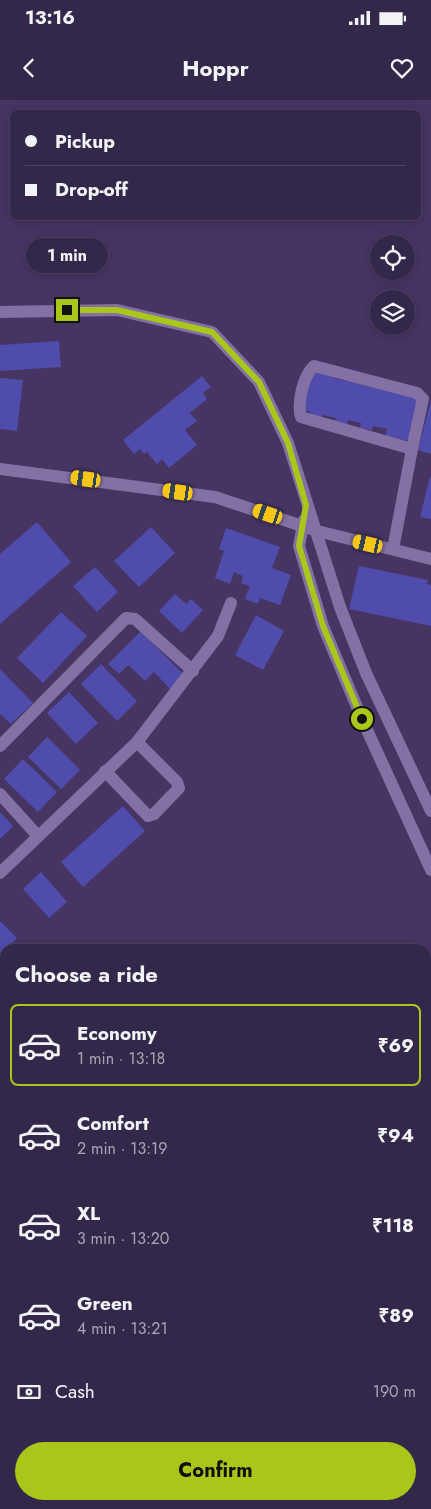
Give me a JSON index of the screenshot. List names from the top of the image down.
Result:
{
  "page": {
    "status": "13:16",
    "header": "Hoppr",
    "banner": ["Pickup", "Drop-off"],
    "bubble": "1 min",
    "heading": "Choose a ride",
    "list": [
      {
        "name": "Economy",
        "note": "1 min · 13:18",
        "value": "₹69"
      },
      {
        "name": "Comfort",
        "note": "2 min · 13:19",
        "value": "₹94"
      },
      {
        "name": "XL",
        "note": "3 min · 13:20",
        "value": "₹118"
      },
      {
        "name": "Green",
        "note": "4 min · 13:21",
        "value": "₹89"
      }
    ],
    "pay": ["Cash", "190 m"],
    "buttons": "Confirm"
  }
}
